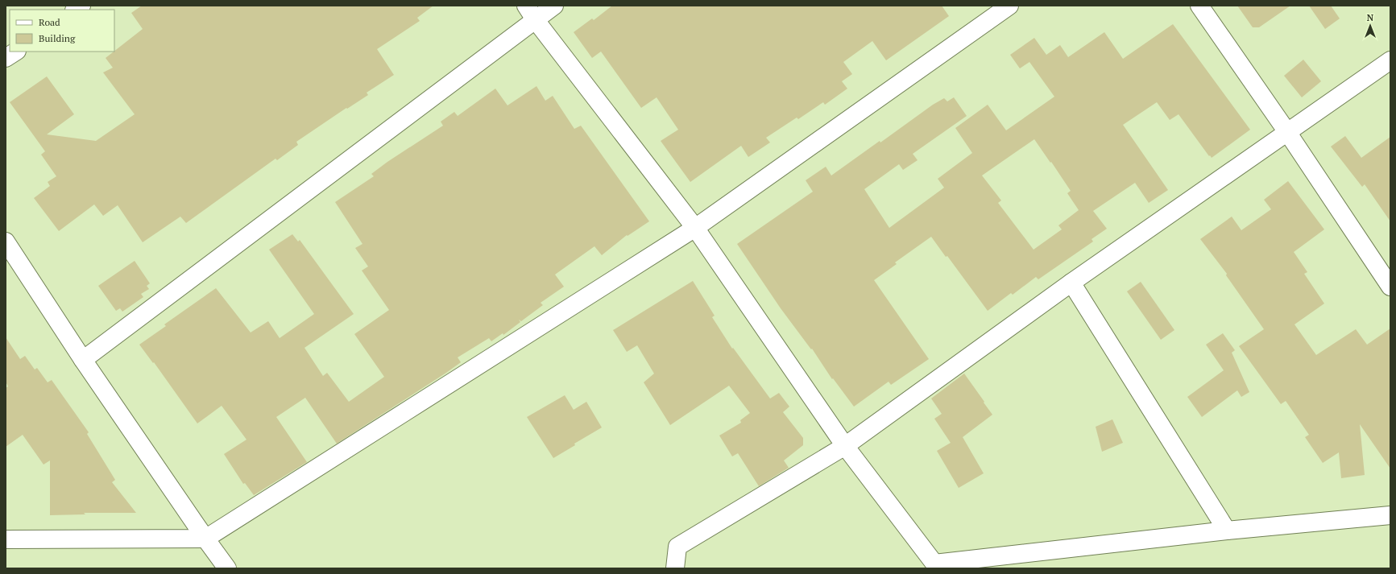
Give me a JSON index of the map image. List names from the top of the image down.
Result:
{
  "legend": ["Road", "Building"],
  "north": "top"
}
